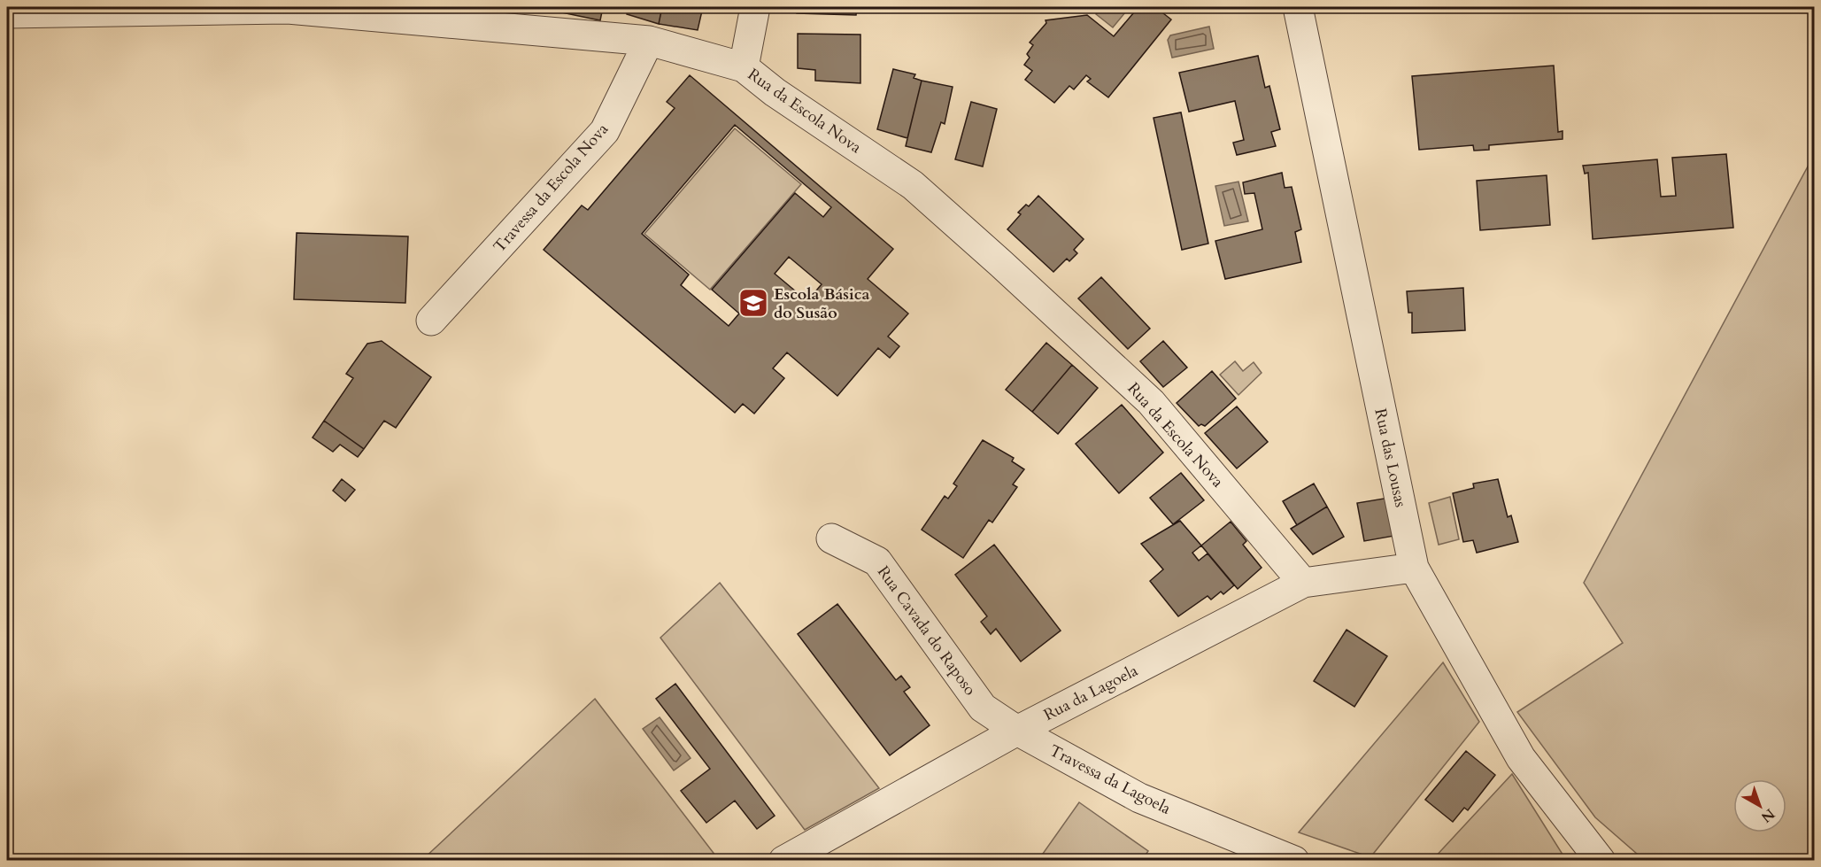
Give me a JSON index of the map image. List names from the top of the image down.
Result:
{
  "streets": {
    "street": [
      "Rua da Escola Nova",
      "Travessa da Escola Nova",
      "Rua das Lousas",
      "Rua Cavada do Raposo",
      "Rua da Lagoela",
      "Travessa da Lagoela"
    ]
  },
  "crossings": [
    ["Rua da Escola Nova", "Travessa da Escola Nova"],
    ["Rua da Escola Nova", "Rua da Lagoela"],
    ["Rua das Lousas", "Rua da Lagoela"],
    ["Rua Cavada do Raposo", "Rua da Lagoela"],
    ["Rua Cavada do Raposo", "Travessa da Lagoela"],
    ["Rua da Lagoela", "Travessa da Lagoela"]
  ],
  "places": {
    "school or university": ["Escola Básica do Susão"]
  },
  "north": "bottom right"
}
